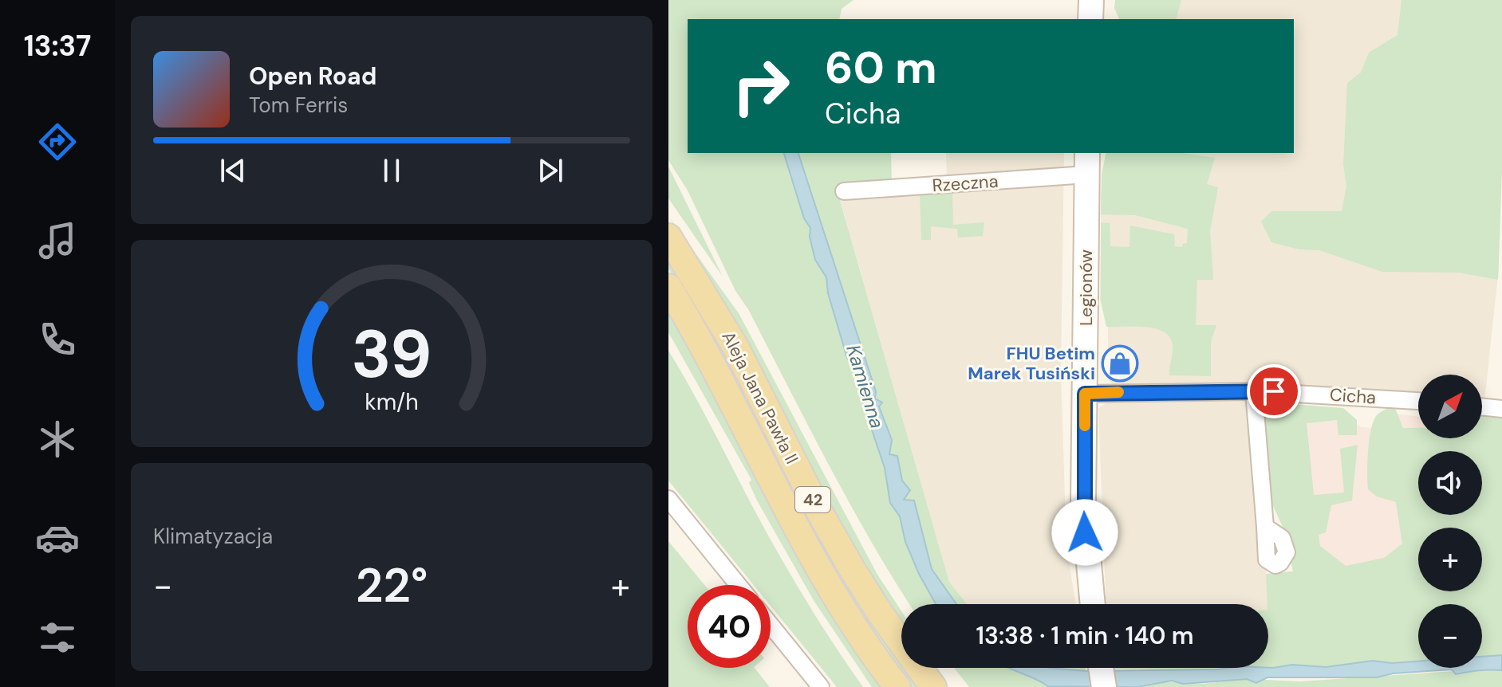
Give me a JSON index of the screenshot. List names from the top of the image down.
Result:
{
  "streets": {
    "main road": ["Aleja Jana Pawła II", "42"],
    "street": ["Rzeczna", "Legionów", "Cicha"]
  },
  "crossings": [
    ["Rzeczna", "Legionów"],
    ["Legionów", "Cicha"]
  ],
  "water": ["Kamienna"],
  "places": {
    "shop": ["FHU Betim Marek Tusiński"]
  },
  "north": "top right",
  "page": {
    "tabs": "13:37",
    "turn": ["60 m", "Cicha"],
    "song": ["Open Road", "Tom Ferris"],
    "map_buttons": ["+", "−"],
    "tile": "Klimatyzacja",
    "heat": ["−", "22°", "+"],
    "limit": "40",
    "trip": "13:38 · 1 min · 140 m",
    "gauge": ["39", "km/h"]
  }
}
